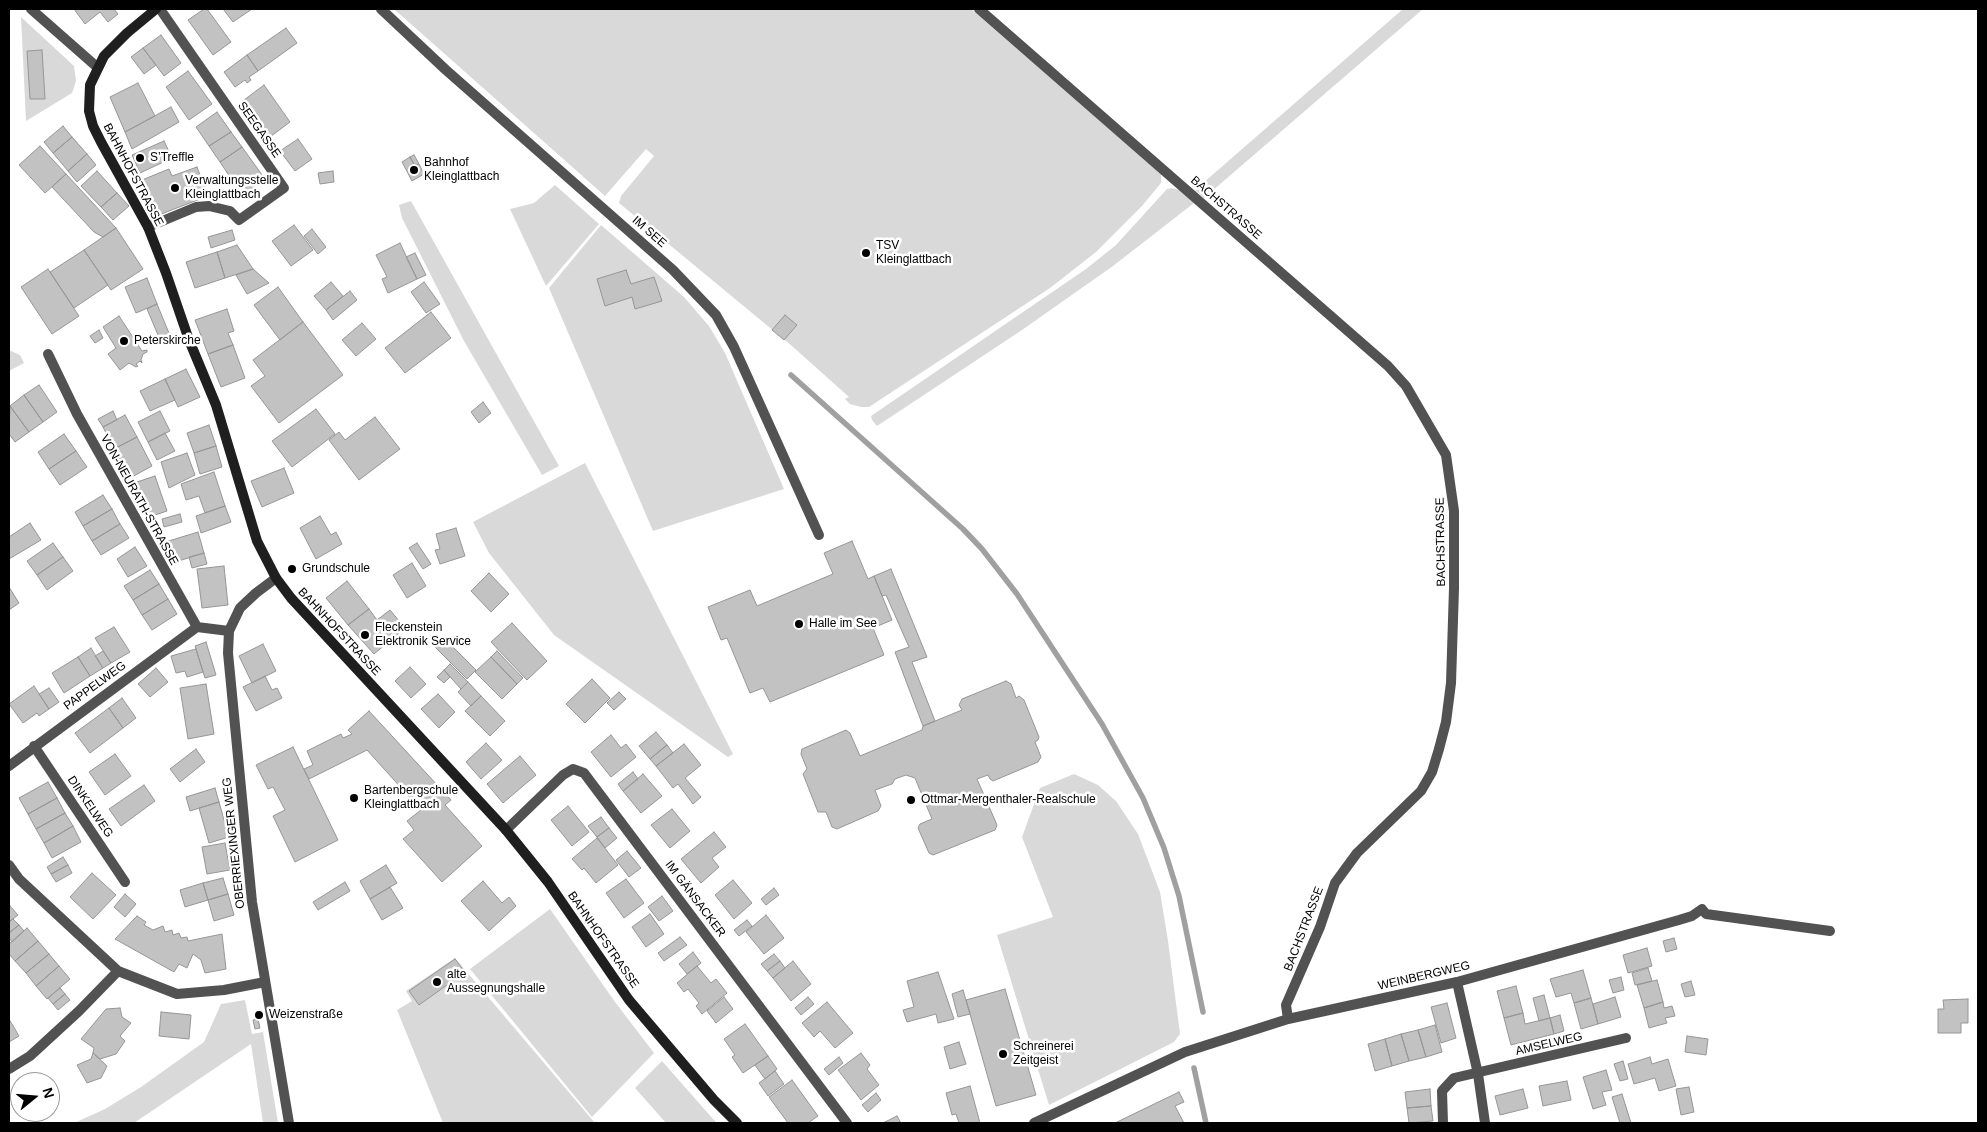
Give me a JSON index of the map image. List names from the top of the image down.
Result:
{
  "streets": {
    "main road": ["BAHNHOFSTRASSE"],
    "street": [
      "SEEGASSE",
      "BACHSTRASSE",
      "IM SEE",
      "VON-NEURATH-STRASSE",
      "PAPPELWEG",
      "DINKELWEG",
      "OBERRIEXINGER WEG",
      "IM GÄNSACKER",
      "WEINBERGWEG",
      "AMSELWEG"
    ]
  },
  "crossings": [
    ["SEEGASSE", "BAHNHOFSTRASSE"],
    ["BAHNHOFSTRASSE", "OBERRIEXINGER WEG"],
    ["BAHNHOFSTRASSE", "IM GÄNSACKER"],
    ["BACHSTRASSE", "WEINBERGWEG"],
    ["VON-NEURATH-STRASSE", "PAPPELWEG"],
    ["PAPPELWEG", "DINKELWEG"]
  ],
  "places": [
    "S’Treffle",
    "Bahnhof Kleinglattbach",
    "Verwaltungsstelle Kleinglattbach",
    "TSV Kleinglattbach",
    "Peterskirche",
    "Grundschule",
    "Halle im See",
    "Fleckenstein Elektronik Service",
    "Bartenbergschule Kleinglattbach",
    "Ottmar-Mergenthaler-Realschule",
    "alte Aussegnungshalle",
    "Weizenstraße",
    "Schreinerei Zeitgeist"
  ],
  "north": "right"
}
